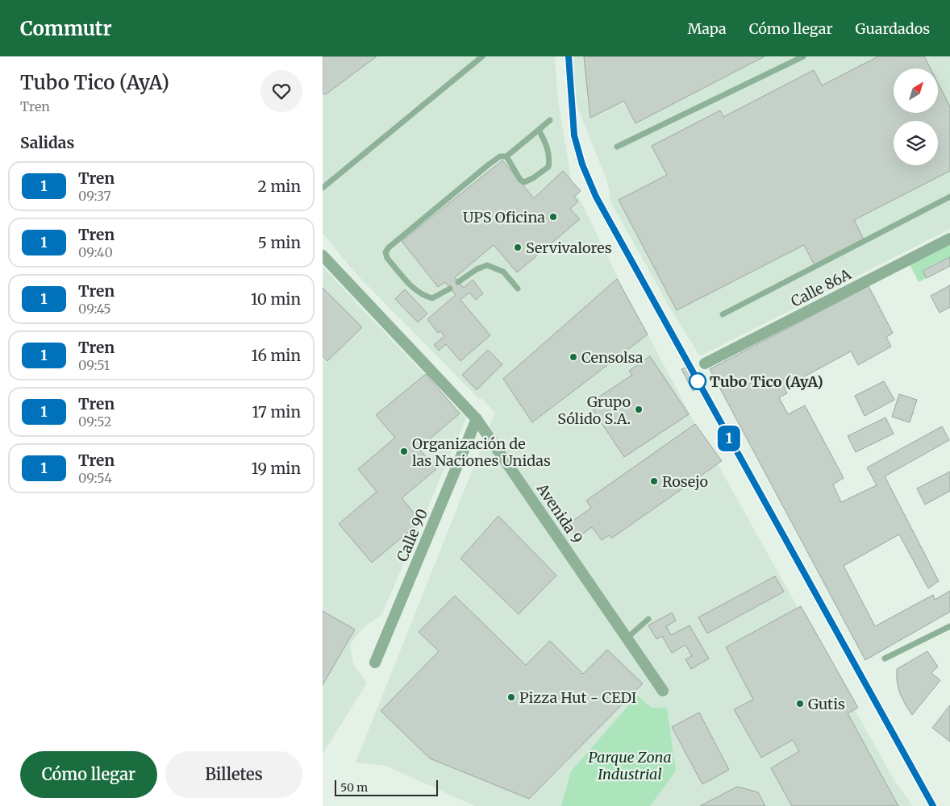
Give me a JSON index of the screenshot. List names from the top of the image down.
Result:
{
  "streets": {
    "street": ["Calle 86A", "Avenida 9", "Calle 90"]
  },
  "crossings": [
    ["Avenida 9", "Calle 90"]
  ],
  "parks": ["Parque Zona Industrial"],
  "places": [
    "UPS Oficina",
    "Servivalores",
    "Censolsa",
    "Tubo Tico (AyA)",
    "Grupo Sólido S.A.",
    "Organización de las Naciones Unidas",
    "Rosejo",
    "Pizza Hut - CEDI",
    "Gutis"
  ],
  "scale_bar": "50 m",
  "north": "top right",
  "page": {
    "header": "Commutr",
    "nav": ["Mapa", "Cómo llegar", "Guardados"],
    "heading": [
      ["Tubo Tico (AyA)", "Tren"],
      "Salidas"
    ],
    "on_map": "1",
    "list": [
      {
        "mark": "1",
        "name": "Tren",
        "note": "09:37",
        "value": "2 min"
      },
      {
        "mark": "1",
        "name": "Tren",
        "note": "09:40",
        "value": "5 min"
      },
      {
        "mark": "1",
        "name": "Tren",
        "note": "09:45",
        "value": "10 min"
      },
      {
        "mark": "1",
        "name": "Tren",
        "note": "09:51",
        "value": "16 min"
      },
      {
        "mark": "1",
        "name": "Tren",
        "note": "09:52",
        "value": "17 min"
      },
      {
        "mark": "1",
        "name": "Tren",
        "note": "09:54",
        "value": "19 min"
      }
    ],
    "buttons": ["Cómo llegar", "Billetes"],
    "scale": "50 m"
  }
}
